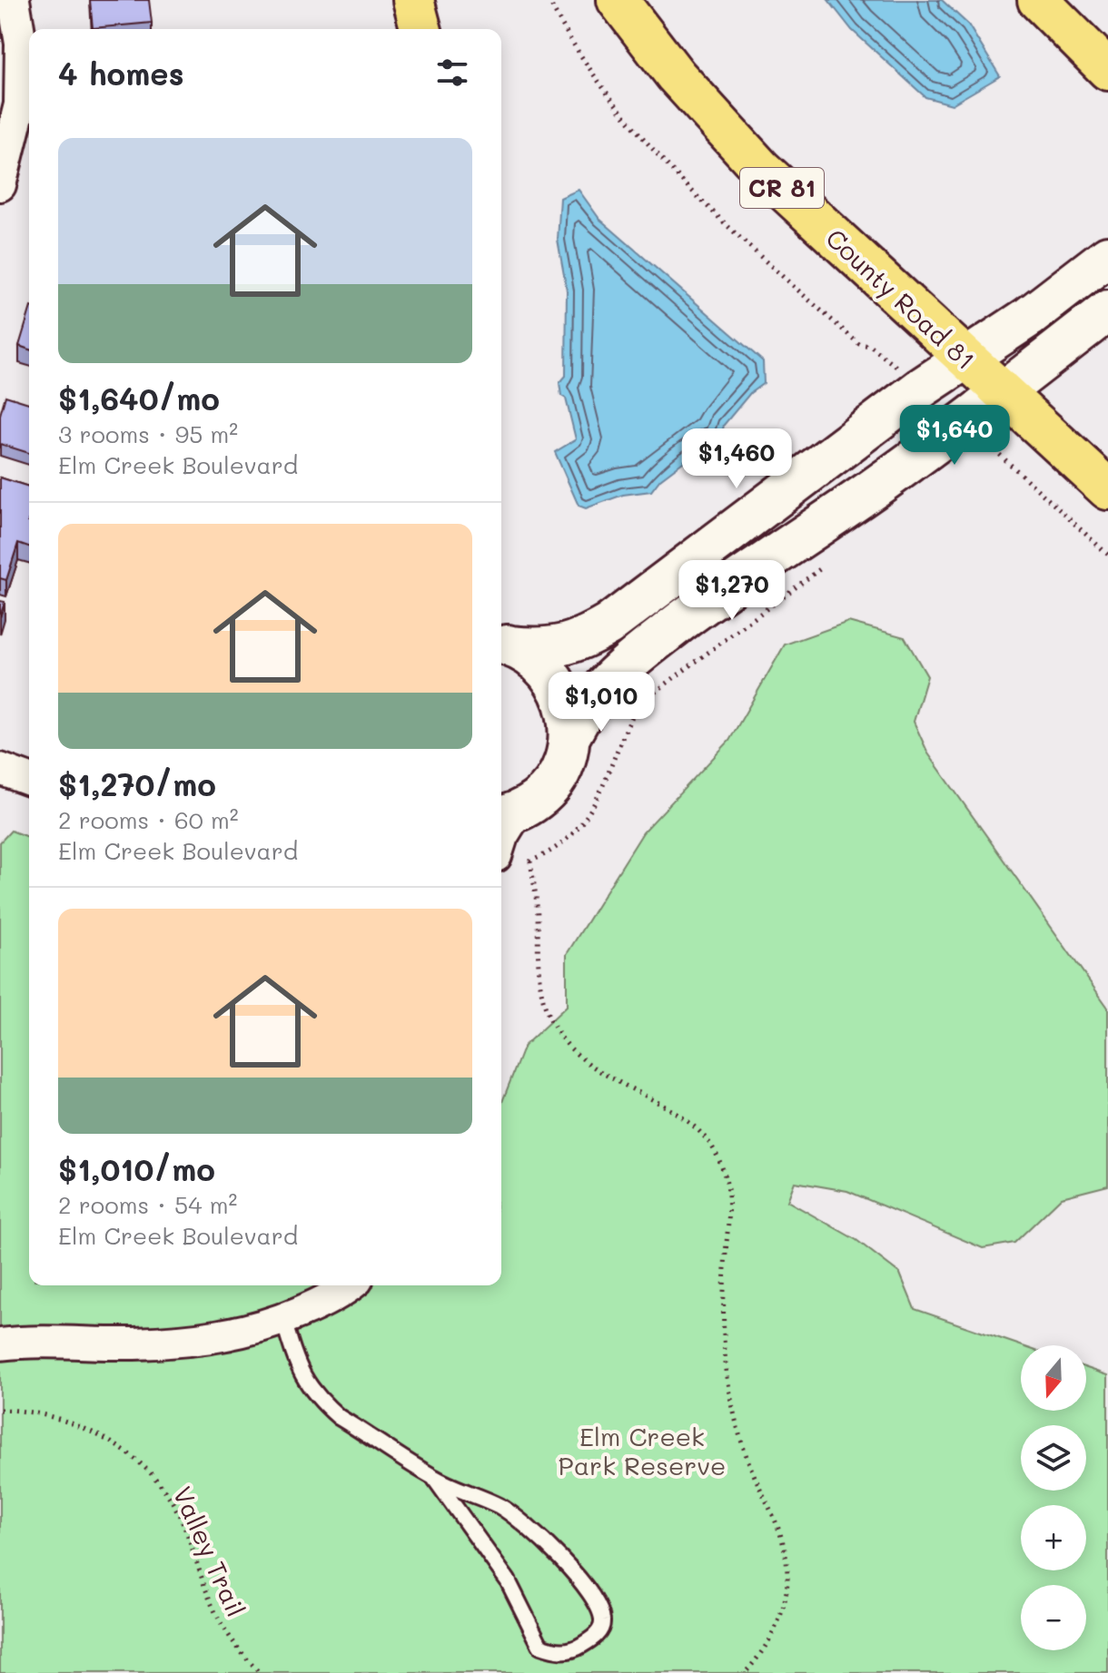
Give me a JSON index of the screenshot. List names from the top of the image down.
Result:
{
  "streets": {
    "highway": ["CR 81", "County Road 81"],
    "path": ["Valley Trail"]
  },
  "parks": ["Elm Creek Park Reserve"],
  "north": "bottom",
  "page": {
    "heading": "4 homes",
    "list": [
      {
        "name": "$1,640/mo",
        "note": "3 rooms · 95 m² · Elm Creek Boulevard"
      },
      {
        "name": "$1,270/mo",
        "note": "2 rooms · 60 m² · Elm Creek Boulevard"
      },
      {
        "name": "$1,010/mo",
        "note": "2 rooms · 54 m² · Elm Creek Boulevard"
      }
    ],
    "price": [
      "$1,640",
      "$1,460",
      "$1,270",
      "$1,010"
    ],
    "map_buttons": ["+", "−"]
  }
}
